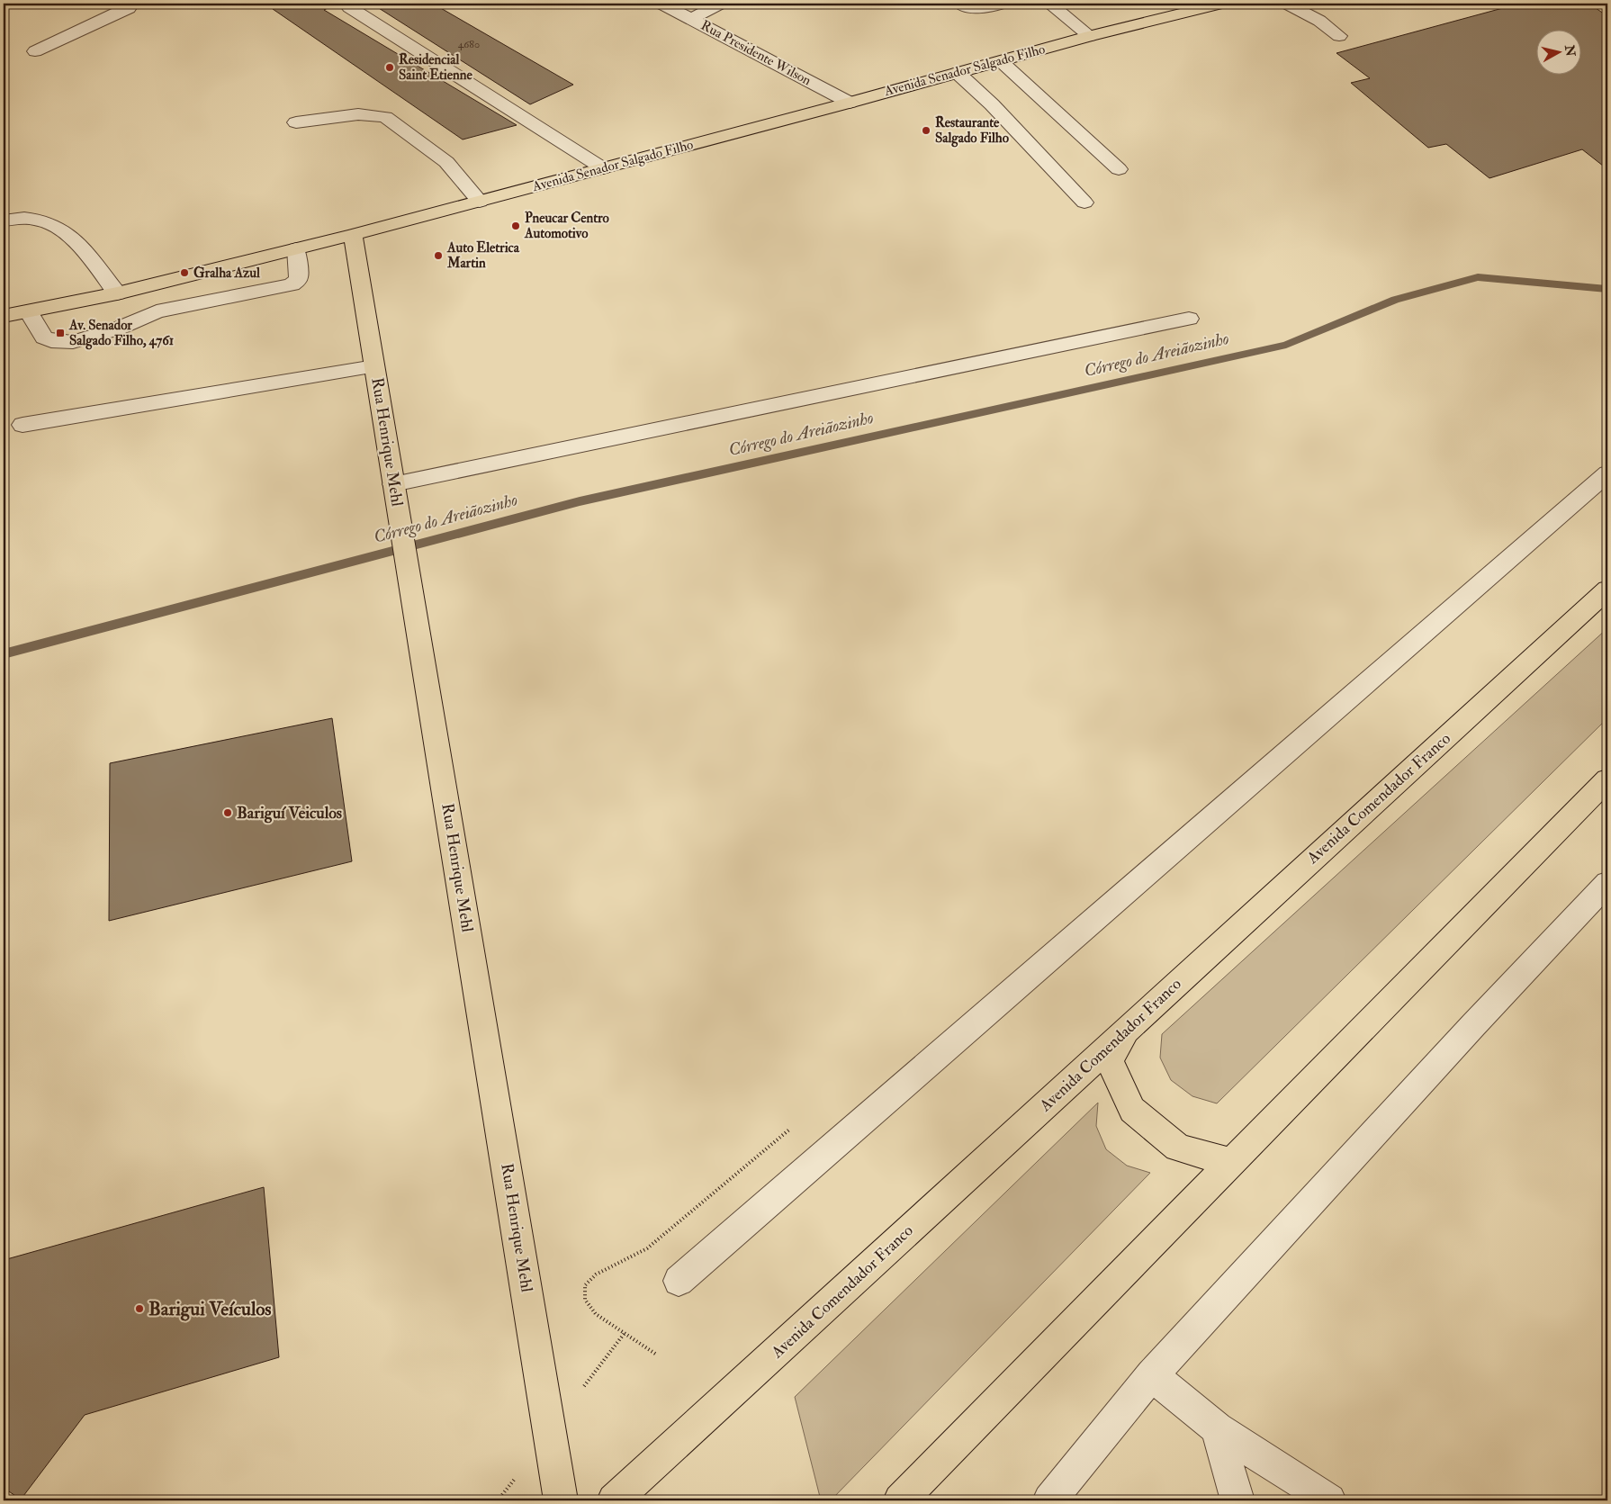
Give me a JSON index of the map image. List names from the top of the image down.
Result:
{
  "streets": {
    "main road": ["Avenida Senador Salgado Filho", "Rua Henrique Mehl", "Avenida Comendador Franco"],
    "street": ["Rua Presidente Wilson"]
  },
  "crossings": [
    ["Rua Presidente Wilson", "Avenida Senador Salgado Filho"],
    ["Avenida Senador Salgado Filho", "Rua Henrique Mehl"]
  ],
  "water": ["Córrego do Areiãozinho"],
  "places": {
    "other": [
      "Residencial Saint Etienne",
      "Restaurante Salgado Filho",
      "Pneucar Centro Automotivo",
      "Auto Eletrica Martin",
      "Gralha Azul",
      "Bariguí Veiculos",
      "Barigui Veículos"
    ],
    "transit": ["Av. Senador Salgado Filho, 4761"]
  },
  "house_numbers": ["4680"],
  "north": "right"
}
